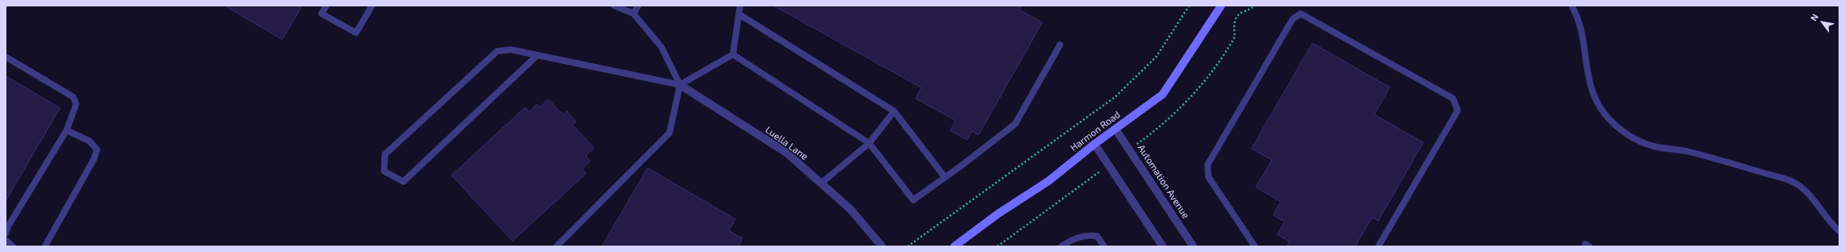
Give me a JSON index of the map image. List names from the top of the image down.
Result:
{
  "streets": {
    "street": ["Harmon Road", "Luella Lane", "Automation Avenue"]
  },
  "crossings": [
    ["Harmon Road", "Automation Avenue"]
  ],
  "north": "top left"
}
